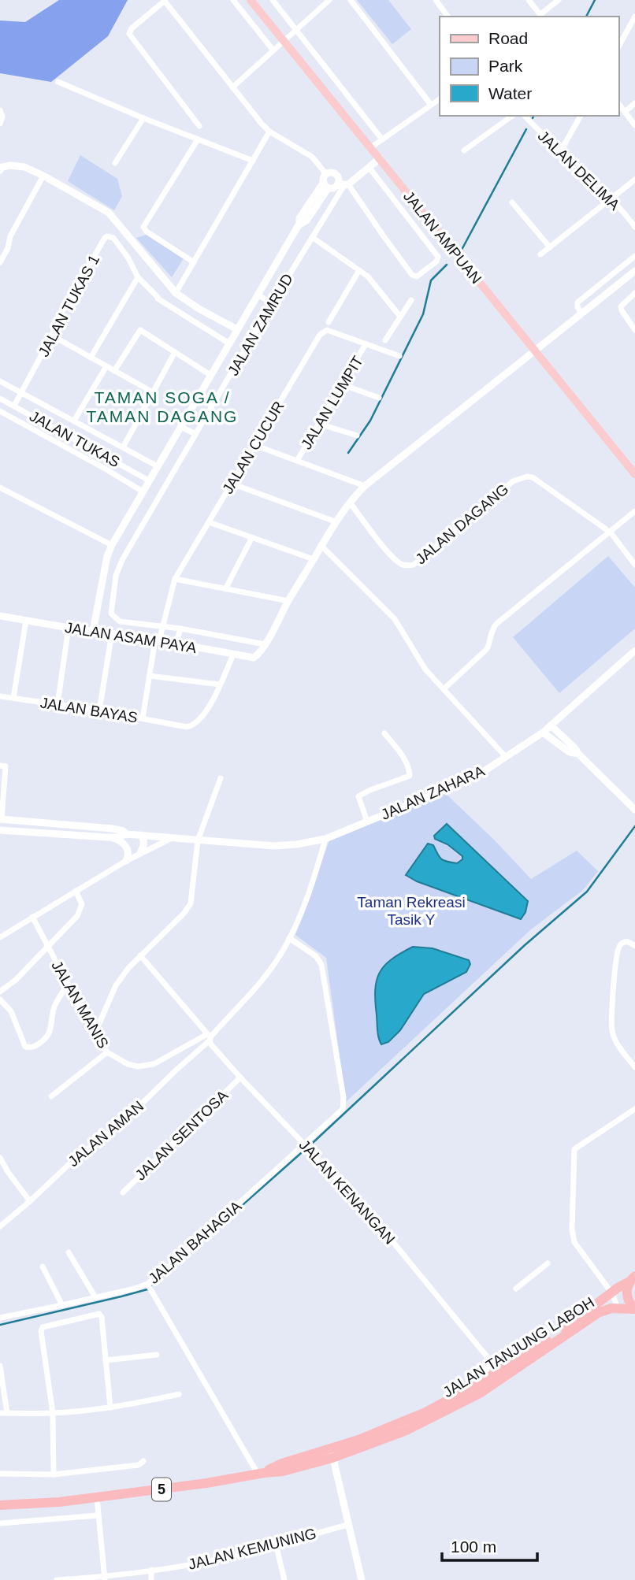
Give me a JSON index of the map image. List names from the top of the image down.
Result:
{
  "streets": {
    "highway": ["JALAN TANJUNG LABOH", "5"],
    "main road": ["JALAN AMPUAN"],
    "street": [
      "JALAN DELIMA",
      "JALAN TUKAS 1",
      "JALAN ZAMRUD",
      "JALAN LUMPIT",
      "JALAN TUKAS",
      "JALAN CUCUR",
      "JALAN DAGANG",
      "JALAN ASAM PAYA",
      "JALAN BAYAS",
      "JALAN ZAHARA",
      "JALAN MANIS",
      "JALAN AMAN",
      "JALAN SENTOSA",
      "JALAN KENANGAN",
      "JALAN BAHAGIA",
      "JALAN KEMUNING"
    ]
  },
  "crossings": [
    ["JALAN AMPUAN", "JALAN ZAMRUD"],
    ["JALAN TUKAS 1", "JALAN TUKAS"],
    ["JALAN ZAMRUD", "JALAN CUCUR"],
    ["JALAN LUMPIT", "JALAN CUCUR"],
    ["JALAN CUCUR", "JALAN ASAM PAYA"],
    ["JALAN CUCUR", "JALAN BAYAS"],
    ["JALAN MANIS", "JALAN AMAN"],
    ["JALAN MANIS", "JALAN KENANGAN"],
    ["JALAN AMAN", "JALAN KENANGAN"],
    ["JALAN SENTOSA", "JALAN KENANGAN"],
    ["JALAN KENANGAN", "JALAN BAHAGIA"],
    ["JALAN KENANGAN", "JALAN TANJUNG LABOH"],
    ["JALAN TANJUNG LABOH", "5"]
  ],
  "districts": ["TAMAN SOGA / TAMAN DAGANG"],
  "parks": ["Taman Rekreasi Tasik Y"],
  "legend": ["Road", "Park", "Water"],
  "scale_bar": "100 m"
}
